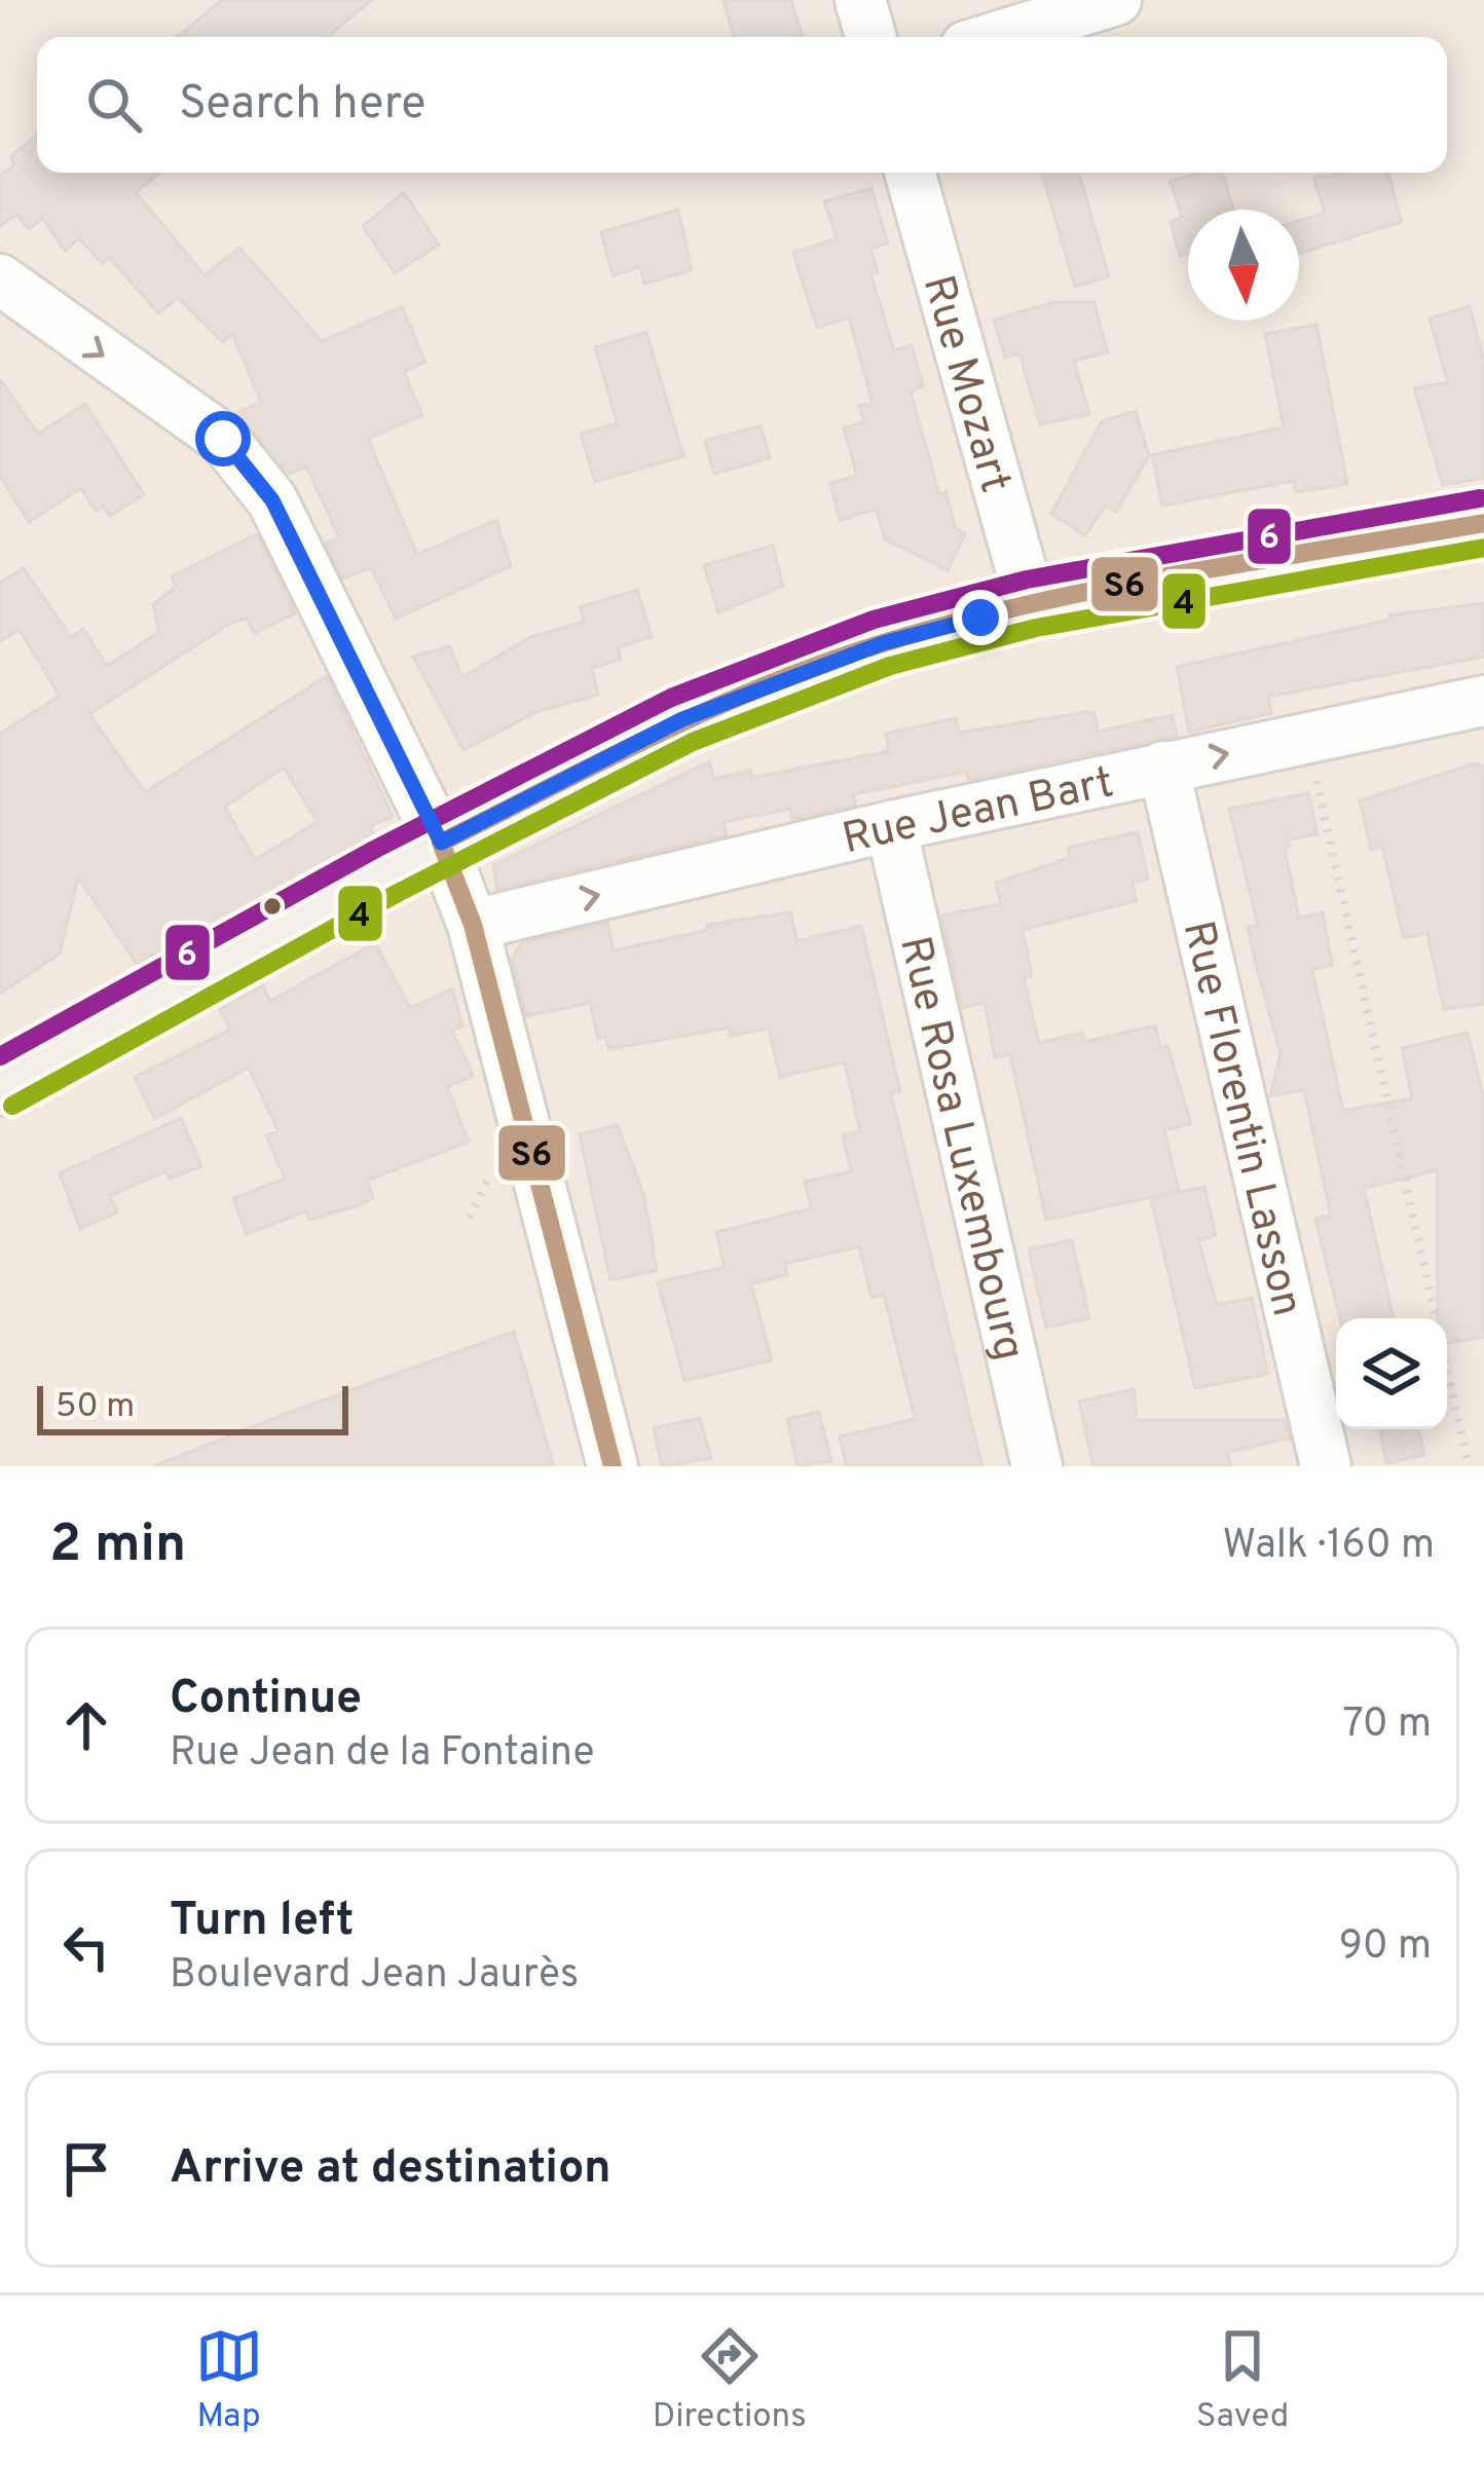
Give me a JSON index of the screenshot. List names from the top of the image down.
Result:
{
  "streets": {
    "street": [
      "Rue Mozart",
      "Rue Jean Bart",
      "Rue Florentin Lasson",
      "Rue Rosa Luxembourg"
    ]
  },
  "crossings": [
    ["Rue Jean Bart", "Rue Florentin Lasson"],
    ["Rue Jean Bart", "Rue Rosa Luxembourg"]
  ],
  "one_way": ["Rue Jean Bart"],
  "lines": ["transit line 6", "transit line S6", "transit line 4"],
  "scale_bar": "50 m",
  "north": "bottom",
  "page": {
    "search": "Search here",
    "scale": "50 m",
    "heading": ["2 min", "Walk · 160 m"],
    "list": [
      ["Continue", "Rue Jean de la Fontaine", "70 m"],
      ["Turn left", "Boulevard Jean Jaurès", "90 m"],
      "Arrive at destination"
    ],
    "nav": ["Map", "Directions", "Saved"]
  }
}
